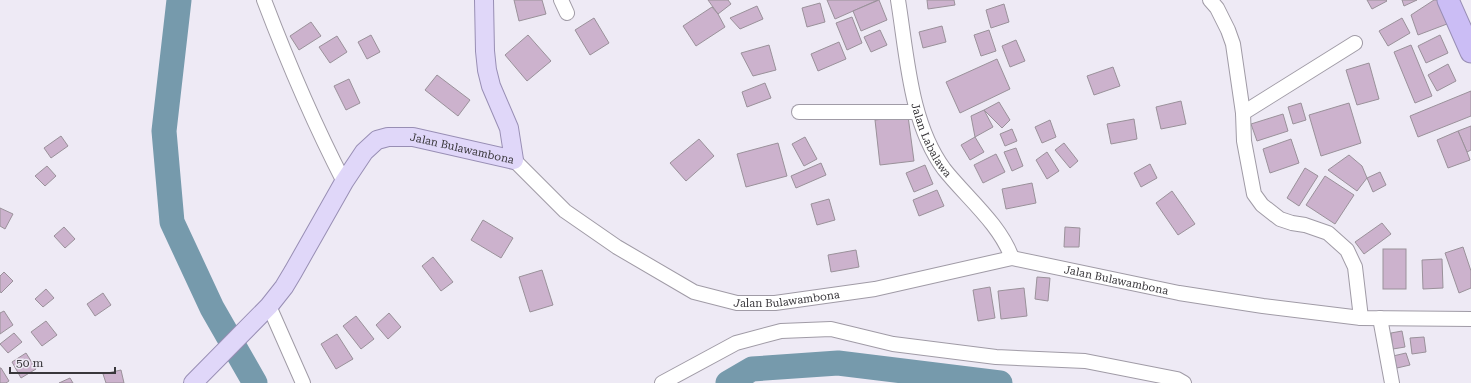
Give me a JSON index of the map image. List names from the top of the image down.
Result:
{
  "streets": {
    "main road": ["Jalan Bulawambona"],
    "street": ["Jalan Labalawa"]
  },
  "crossings": [
    ["Jalan Labalawa", "Jalan Bulawambona"]
  ],
  "scale_bar": "50 m"
}
